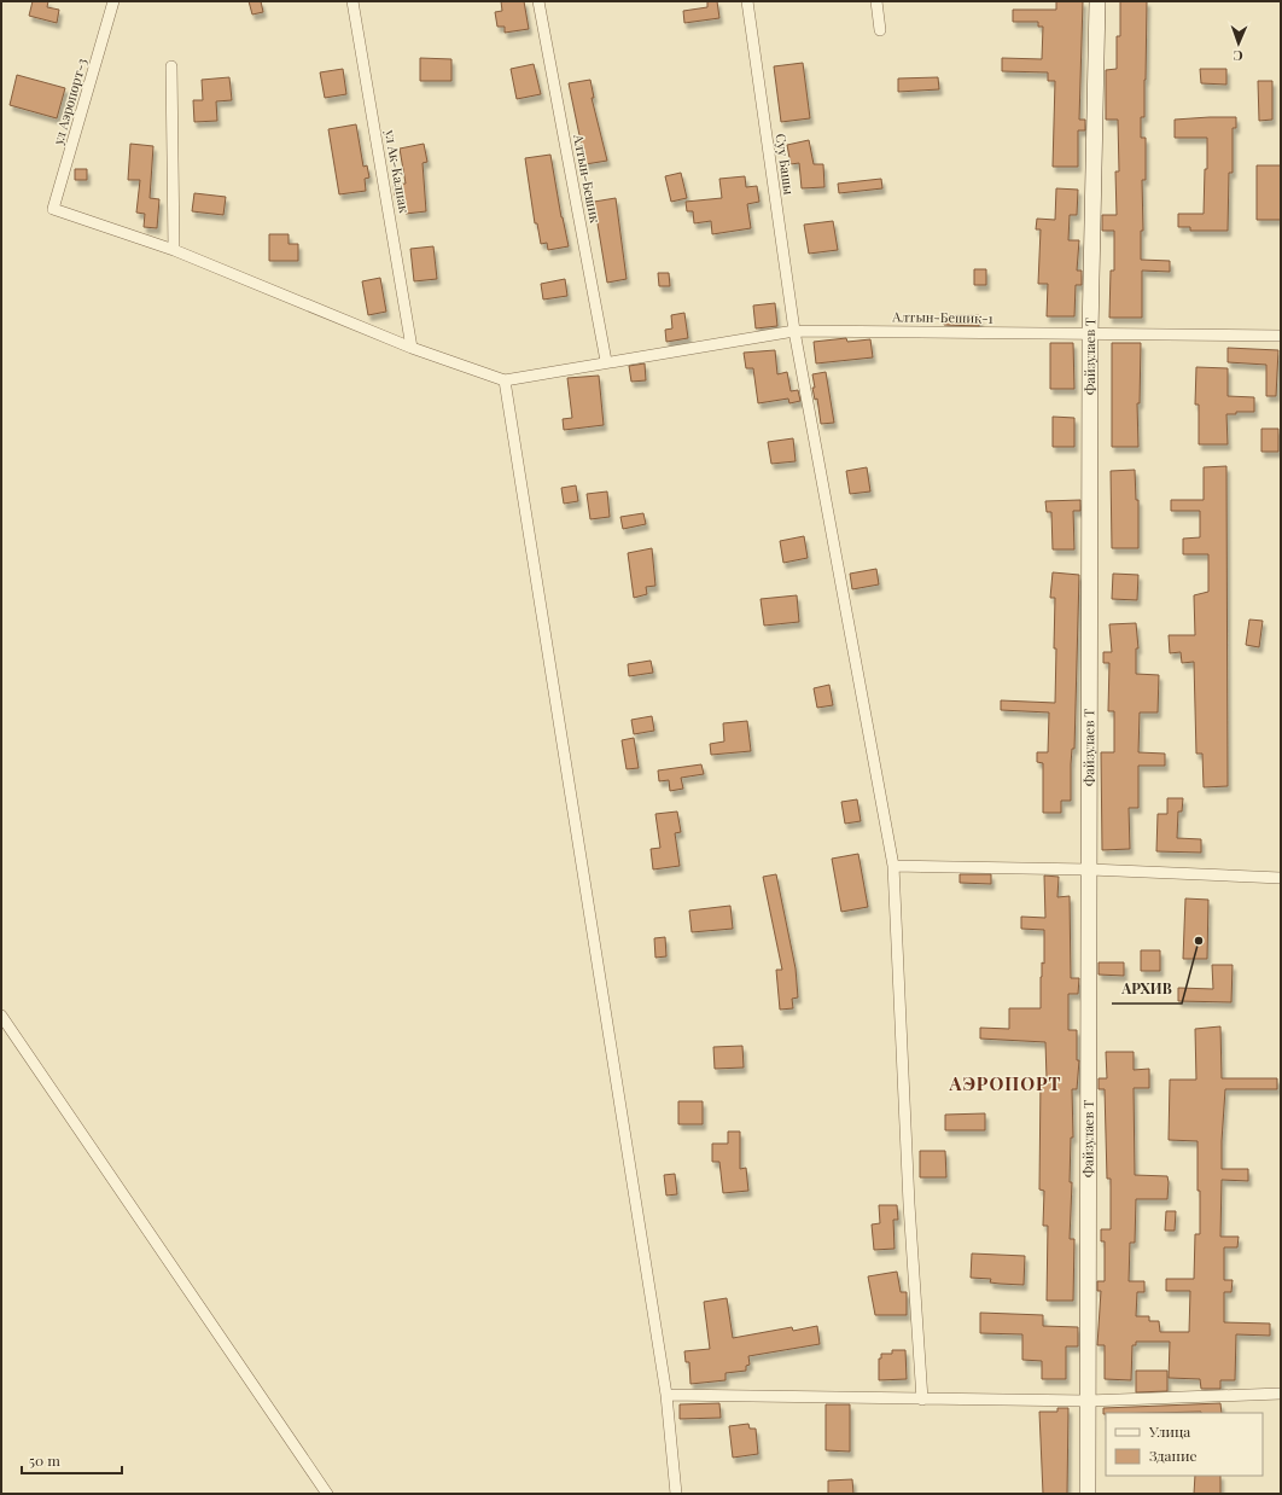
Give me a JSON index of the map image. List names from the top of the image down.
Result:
{
  "streets": {
    "street": [
      "ул Аэропорт-3",
      "Суу Башы",
      "ул Ак-Калпак",
      "Алтын-Бешик",
      "Алтын-Бешик-1",
      "Файзулаев Т"
    ]
  },
  "crossings": [
    ["Суу Башы", "Алтын-Бешик-1"],
    ["Алтын-Бешик", "Алтын-Бешик-1"],
    ["Алтын-Бешик-1", "Файзулаев Т"]
  ],
  "districts": ["АЭРОПОРТ"],
  "places": ["АРХИВ"],
  "legend": ["Улица", "Здание"],
  "scale_bar": "50 m",
  "north": "bottom"
}
